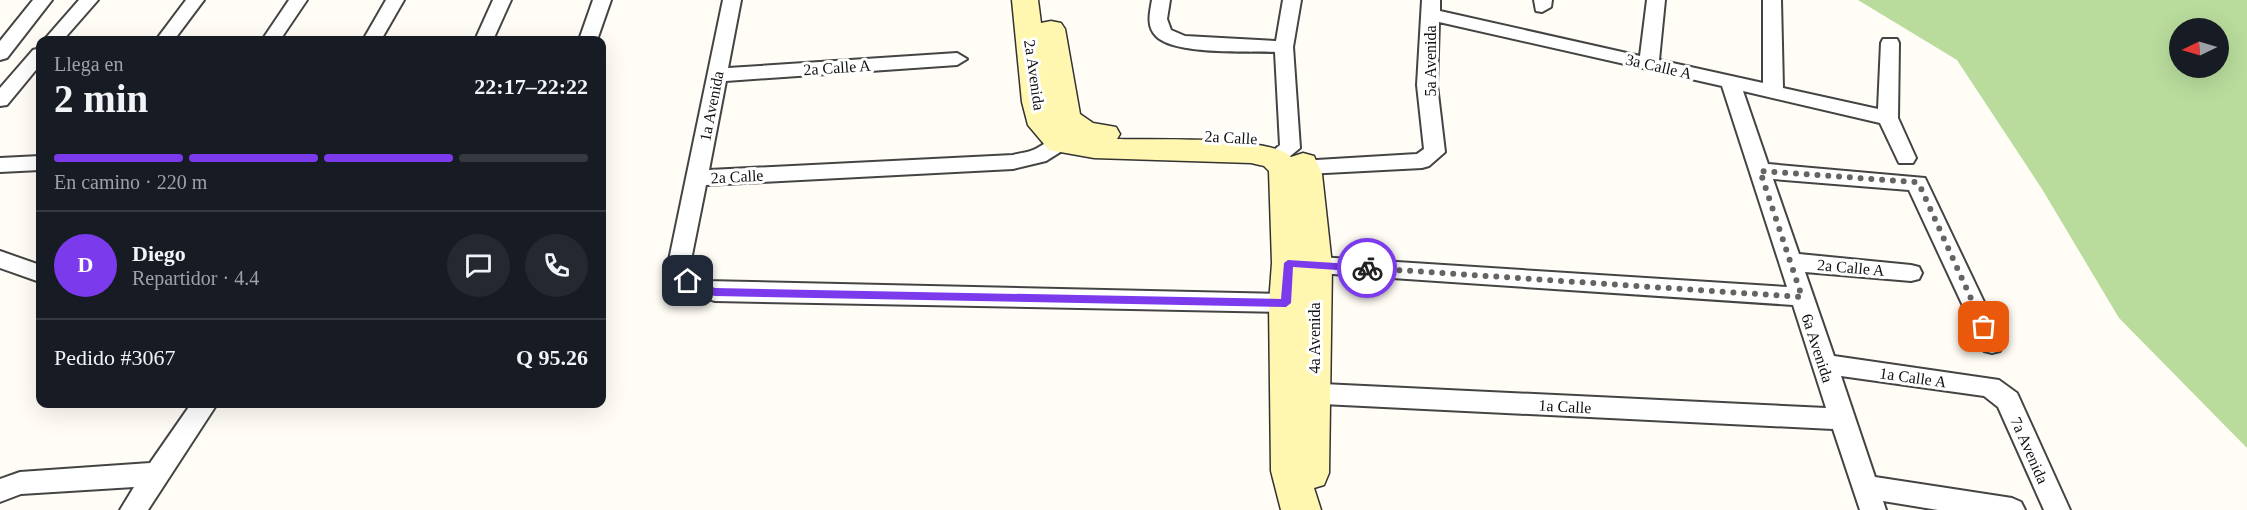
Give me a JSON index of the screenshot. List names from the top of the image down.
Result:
{
  "streets": {
    "street": [
      "5a Avenida",
      "3a Calle A",
      "2a Calle A",
      "2a Avenida",
      "1a Avenida",
      "2a Calle",
      "4a Avenida",
      "6a Avenida",
      "1a Calle A",
      "1a Calle",
      "7a Avenida"
    ]
  },
  "crossings": [
    ["5a Avenida", "3a Calle A"],
    ["5a Avenida", "2a Calle"],
    ["3a Calle A", "6a Avenida"],
    ["2a Calle A", "1a Avenida"],
    ["2a Calle A", "6a Avenida"],
    ["2a Avenida", "2a Calle"],
    ["1a Avenida", "2a Calle"],
    ["1a Avenida", "4a Avenida"],
    ["2a Calle", "4a Avenida"],
    ["4a Avenida", "1a Calle"],
    ["6a Avenida", "1a Calle A"],
    ["6a Avenida", "1a Calle"],
    ["1a Calle A", "7a Avenida"]
  ],
  "north": "left",
  "page": {
    "heading": ["2 min", "Llega en", "22:17–22:22"],
    "panel": [
      "Diego",
      "Repartidor · 4.4",
      "Pedido #3067",
      "Q 95.26"
    ],
    "bar": "En camino · 220 m",
    "round": "D"
  }
}
